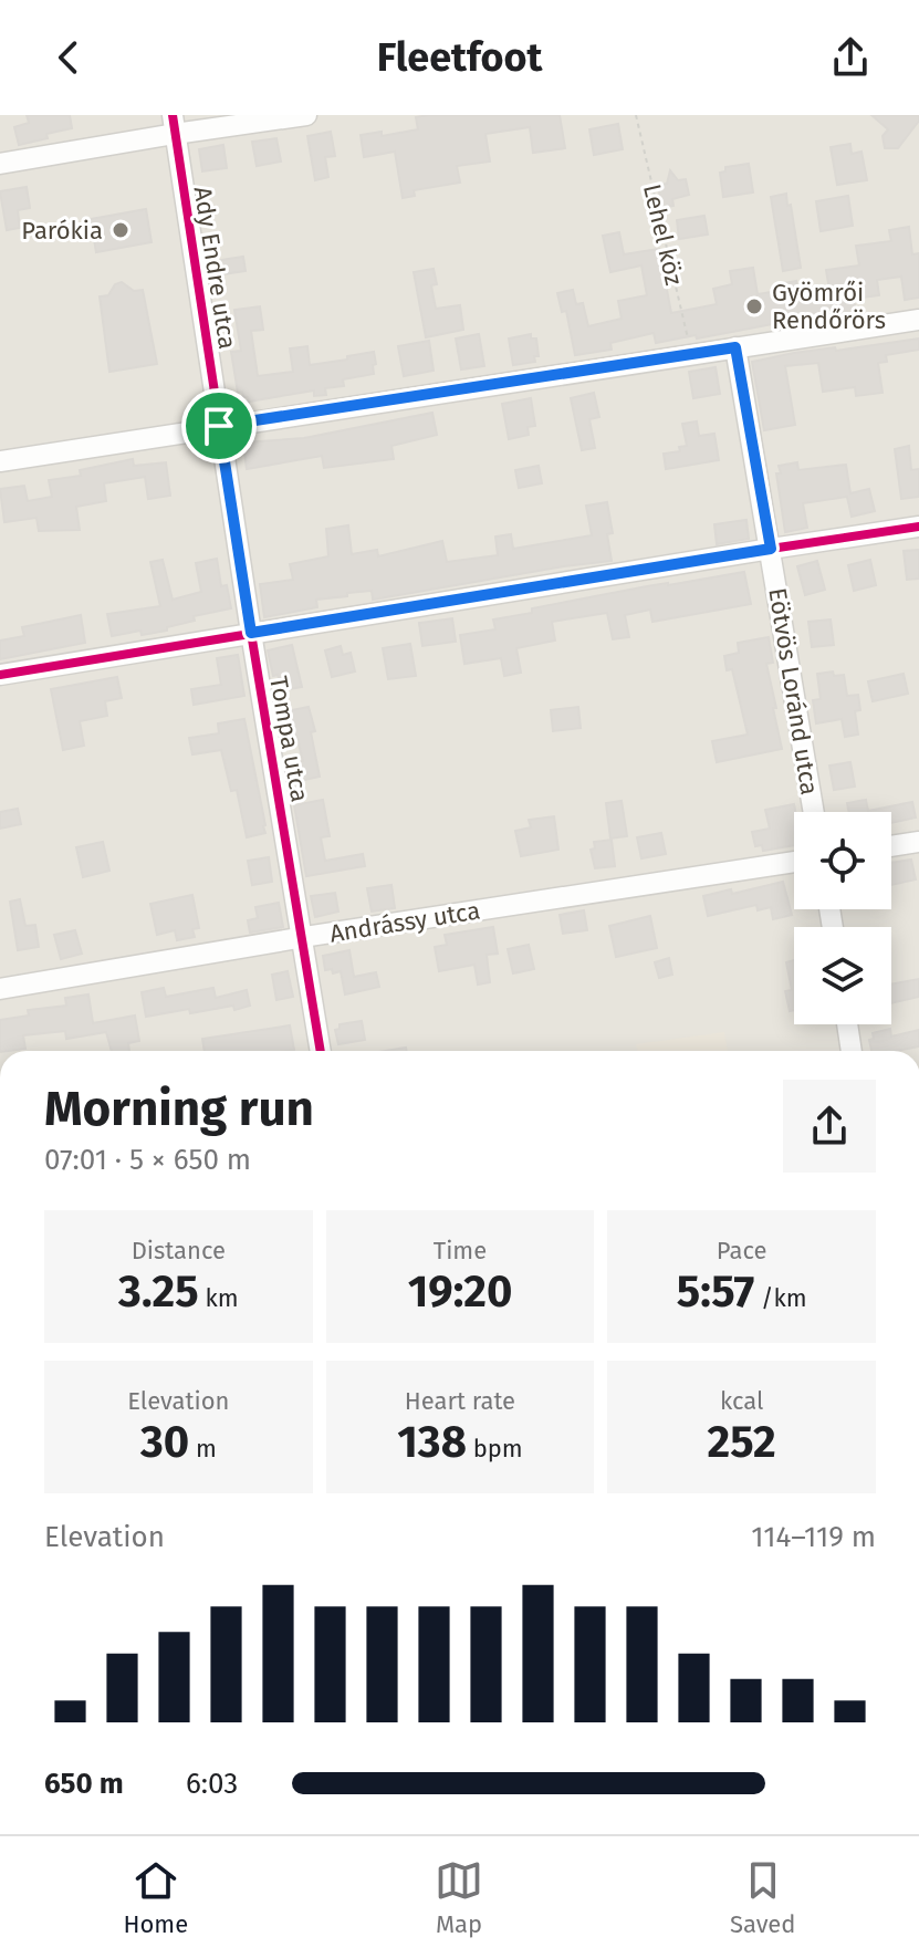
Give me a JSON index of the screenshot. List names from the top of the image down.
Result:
{
  "streets": {
    "street": [
      "Ady Endre utca",
      "Eötvös Loránd utca",
      "Tompa utca",
      "Andrássy utca"
    ],
    "path": ["Lehel köz"]
  },
  "crossings": [
    ["Ady Endre utca", "Tompa utca"],
    ["Tompa utca", "Andrássy utca"]
  ],
  "places": ["Parókia", "Gyömrői Rendőrörs"],
  "page": {
    "header": "Fleetfoot",
    "heading": ["Morning run", "07:01 · 5 × 650 m"],
    "stats": [
      ["Distance", "3.25 km"],
      ["Time", "19:20"],
      ["Pace", "5:57 /km"],
      ["Elevation", "30 m"],
      ["Heart rate", "138 bpm"],
      ["kcal", "252"]
    ],
    "chart": ["Elevation", "114–119 m"],
    "list": [
      {
        "name": "650 m",
        "note": "6:03"
      }
    ],
    "tabs": ["Home", "Map", "Saved"]
  }
}
